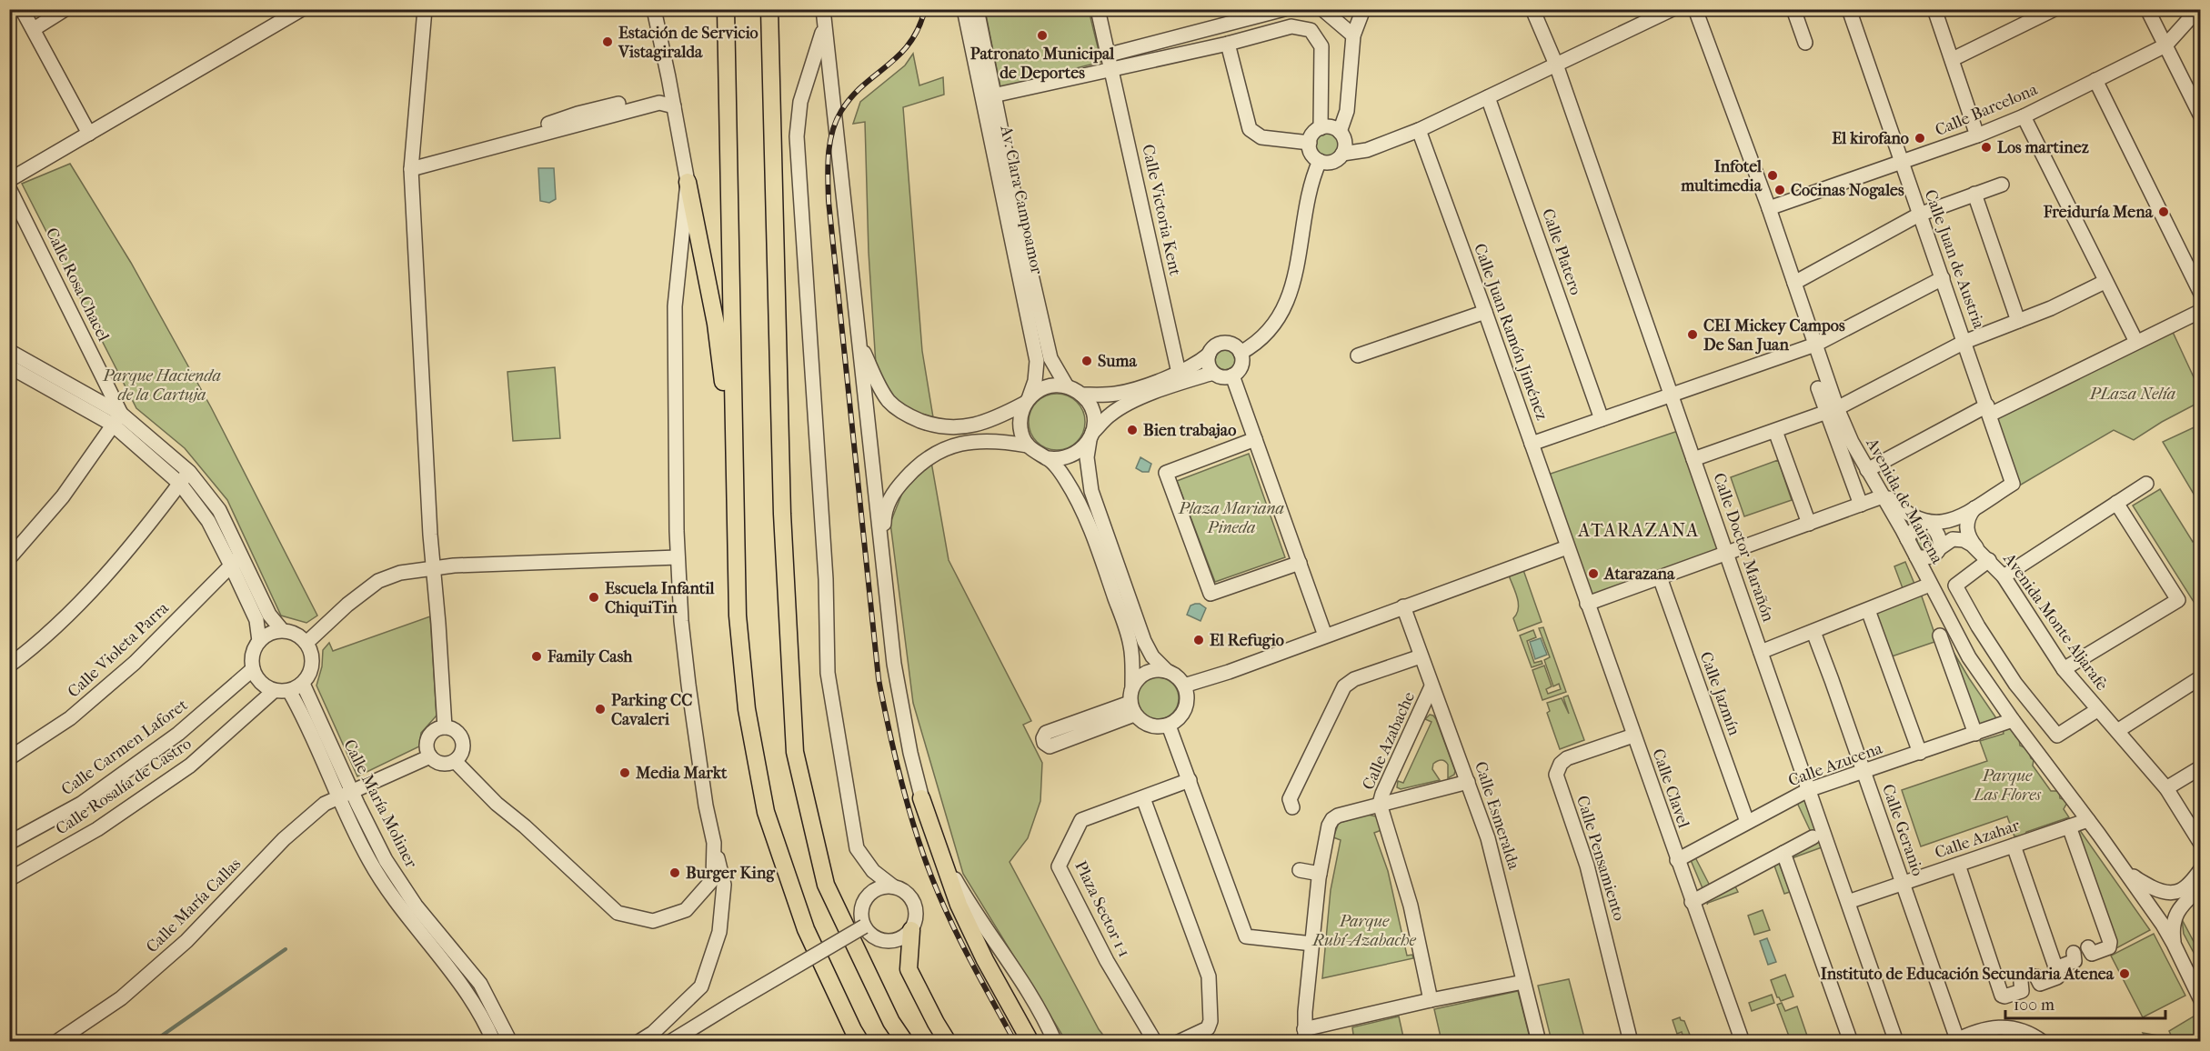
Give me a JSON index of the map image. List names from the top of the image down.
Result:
{
  "streets": {
    "street": [
      "Calle Barcelona",
      "Av. Clara Campoamor",
      "Calle Victoria Kent",
      "Calle Platero",
      "Calle Juan de Austria",
      "Calle Rosa Chacel",
      "Calle Juan Ramón Jiménez",
      "Avenida de Mairena",
      "Calle Doctor Marañón",
      "Avenida Monte Aljarafe",
      "Calle Violeta Parra",
      "Calle Jazmín",
      "Calle Azabache",
      "Calle Carmen Laforet",
      "Calle Azucena",
      "Calle Rosalía de Castro",
      "Calle Clavel",
      "Calle María Moliner",
      "Calle Esmeralda",
      "Calle Geranio",
      "Calle Azahar",
      "Calle Pensamiento",
      "Calle María Callas",
      "Plaza Sector 1-1"
    ]
  },
  "crossings": [
    ["Calle Barcelona", "Calle Juan de Austria"],
    ["Calle Barcelona", "Avenida de Mairena"],
    ["Calle Juan Ramón Jiménez", "Calle Clavel"],
    ["Avenida de Mairena", "Calle Azucena"],
    ["Avenida de Mairena", "Calle Azahar"],
    ["Calle Doctor Marañón", "Calle Azucena"],
    ["Calle Doctor Marañón", "Calle Azahar"],
    ["Calle Jazmín", "Calle Azucena"],
    ["Calle Azabache", "Calle Esmeralda"],
    ["Calle Carmen Laforet", "Calle Rosalía de Castro"],
    ["Calle Carmen Laforet", "Calle María Moliner"],
    ["Calle Azucena", "Calle Clavel"],
    ["Calle Azucena", "Calle Geranio"],
    ["Calle Rosalía de Castro", "Calle María Moliner"],
    ["Calle Clavel", "Calle Pensamiento"],
    ["Calle María Moliner", "Calle María Callas"],
    ["Calle Geranio", "Calle Azahar"]
  ],
  "districts": ["ATARAZANA"],
  "parks": [
    "Parque Hacienda de la Cartuja",
    "PLaza Nelía",
    "Plaza Mariana Pineda",
    "Parque Las Flores",
    "Parque Rubí-Azabache"
  ],
  "places": [
    "Patronato Municipal de Deportes",
    "Estación de Servicio Vistagiralda",
    "El kirofano",
    "Los martinez",
    "Infotel multimedia",
    "Cocinas Nogales",
    "Freiduría Mena",
    "CEI Mickey Campos De San Juan",
    "Suma",
    "Bien trabajao",
    "Atarazana",
    "Escuela Infantil ChiquiTin",
    "El Refugio",
    "Family Cash",
    "Parking CC Cavaleri",
    "Media Markt",
    "Burger King",
    "Instituto de Educación Secundaria Atenea"
  ],
  "scale_bar": "100 m"
}
